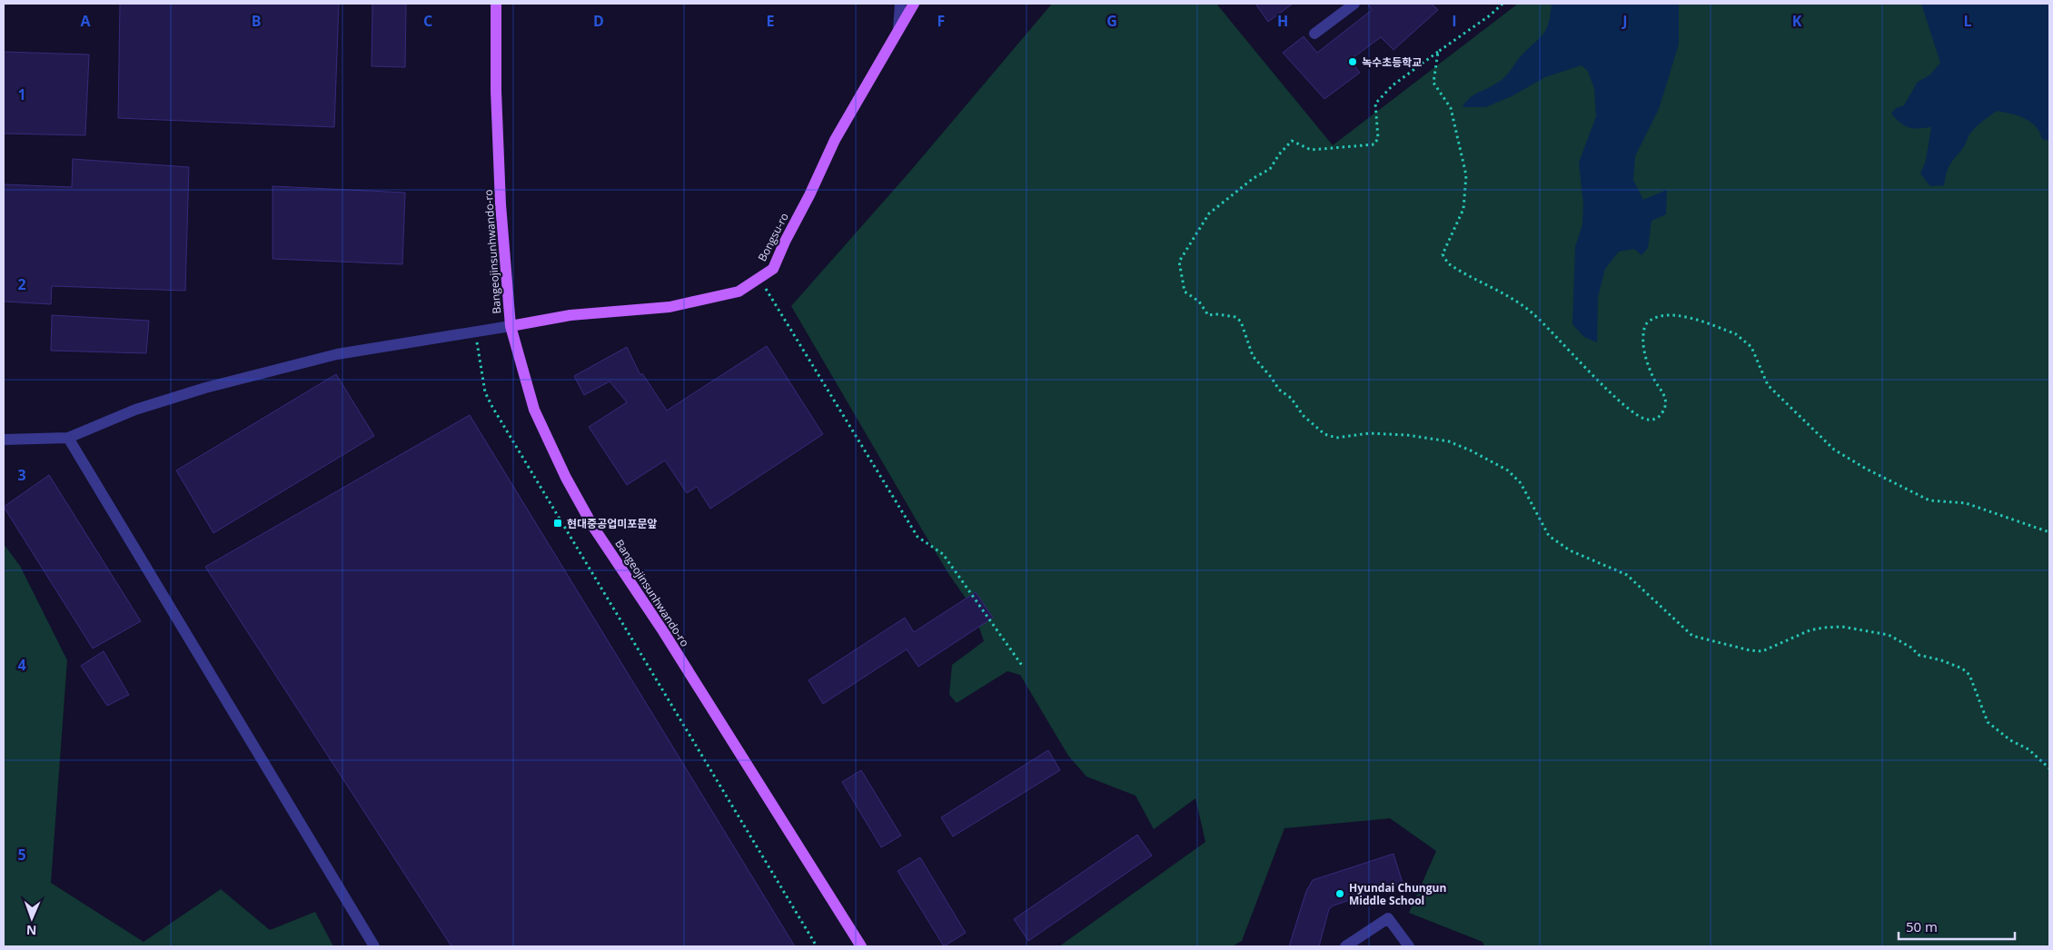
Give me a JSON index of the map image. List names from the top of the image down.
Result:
{
  "streets": {
    "main road": ["Bongsu-ro", "Bangeojinsunhwando-ro"]
  },
  "crossings": [
    ["Bongsu-ro", "Bangeojinsunhwando-ro"]
  ],
  "places": {
    "other": ["녹수초등학교", "Hyundai Chungun Middle School"],
    "transit": ["현대중공업미포문앞"]
  },
  "scale_bar": "50 m",
  "north": "bottom",
  "grid": {
    "columns": [
      "A",
      "B",
      "C",
      "D",
      "E",
      "F",
      "G",
      "H",
      "I",
      "J",
      "K",
      "L"
    ],
    "rows": [
      "1",
      "2",
      "3",
      "4",
      "5"
    ]
  }
}
